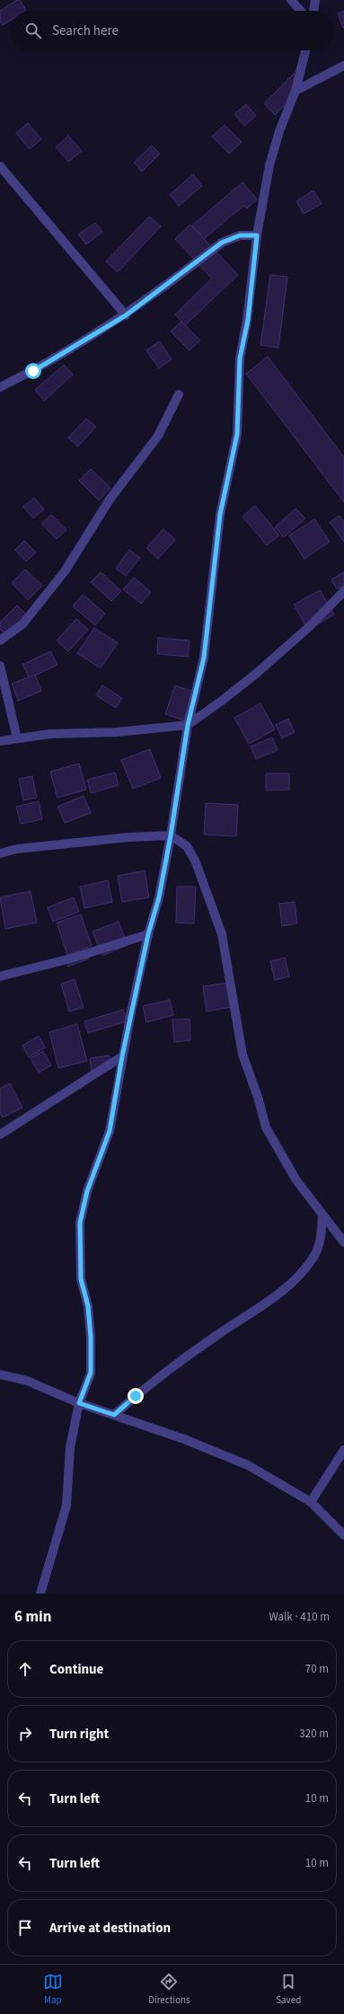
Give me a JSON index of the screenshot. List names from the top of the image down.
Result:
{
  "page": {
    "search": "Search here",
    "heading": ["6 min", "Walk · 410 m"],
    "list": [
      ["Continue", "70 m"],
      ["Turn right", "320 m"],
      ["Turn left", "10 m"],
      ["Turn left", "10 m"],
      "Arrive at destination"
    ],
    "nav": ["Map", "Directions", "Saved"]
  }
}
